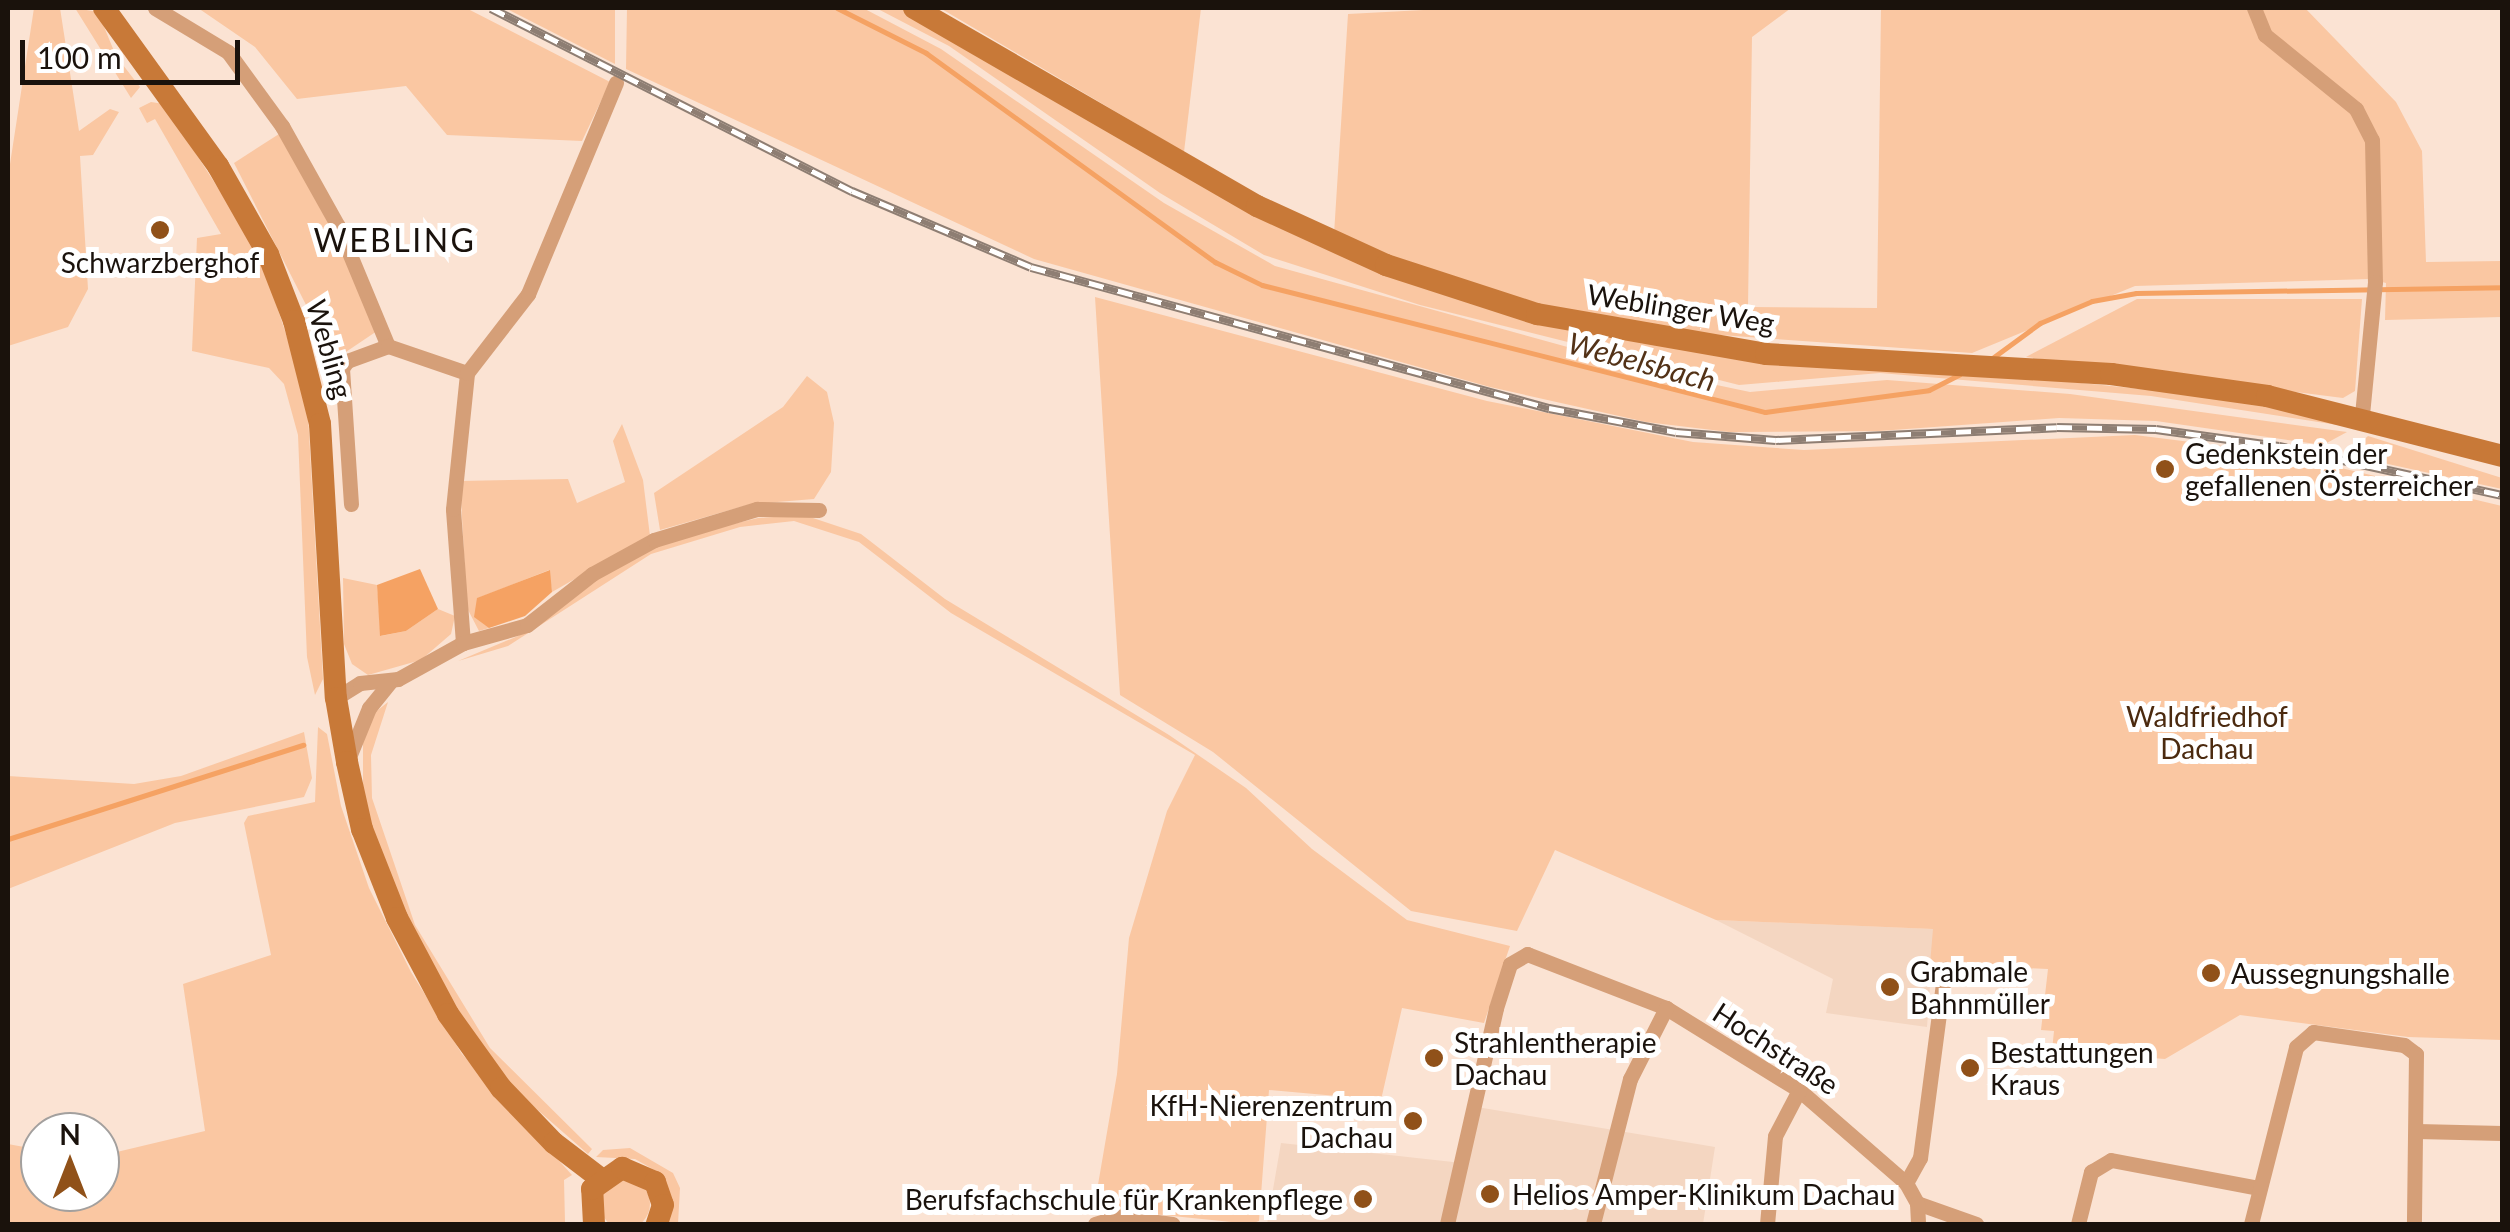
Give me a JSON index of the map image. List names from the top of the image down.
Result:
{
  "streets": {
    "street": ["Weblinger Weg", "Webling", "Hochstraße"]
  },
  "districts": ["WEBLING"],
  "water": ["Webelsbach"],
  "parks": ["Waldfriedhof Dachau"],
  "places": [
    "Schwarzberghof",
    "Gedenkstein der gefallenen Österreicher",
    "Aussegnungshalle",
    "Grabmale Bahnmüller",
    "Strahlentherapie Dachau",
    "Bestattungen Kraus",
    "KfH-Nierenzentrum Dachau",
    "Helios Amper-Klinikum Dachau",
    "Berufsfachschule für Krankenpflege"
  ],
  "scale_bar": "100 m",
  "north": "top"
}
